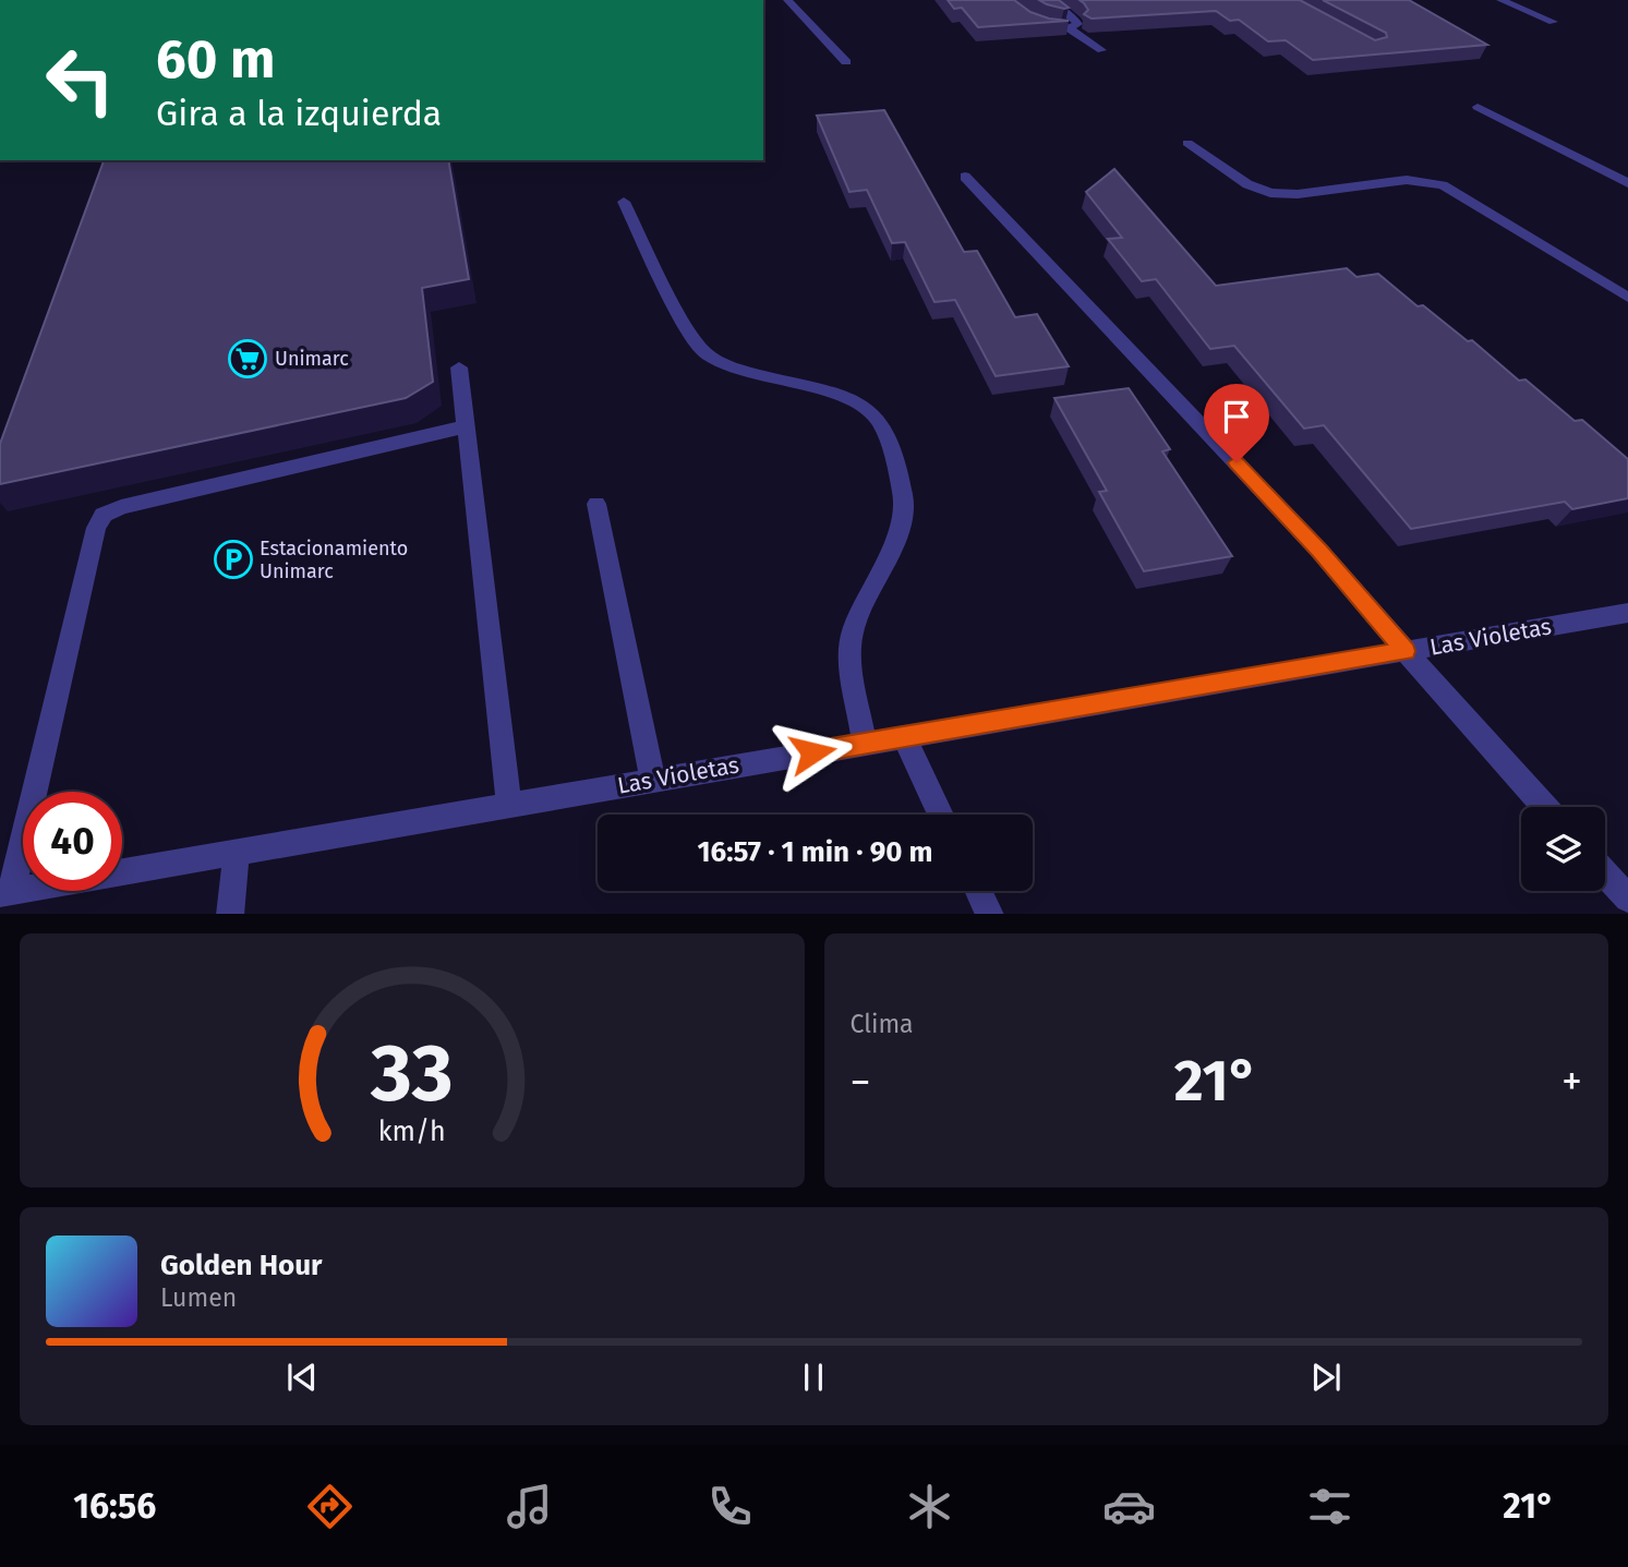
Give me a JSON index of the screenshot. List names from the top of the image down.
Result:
{
  "streets": {
    "street": ["Las Violetas"]
  },
  "places": {
    "supermarket": ["Unimarc"],
    "parking": ["Estacionamiento Unimarc"]
  },
  "page": {
    "turn": ["60 m", "Gira a la izquierda"],
    "limit": "40",
    "trip": "16:57 · 1 min · 90 m",
    "tile": "Clima",
    "heat": ["−", "21°", "+"],
    "song": ["Golden Hour", "Lumen"],
    "tabs": ["16:56", "21°"],
    "gauge": ["33", "km/h"]
  }
}
